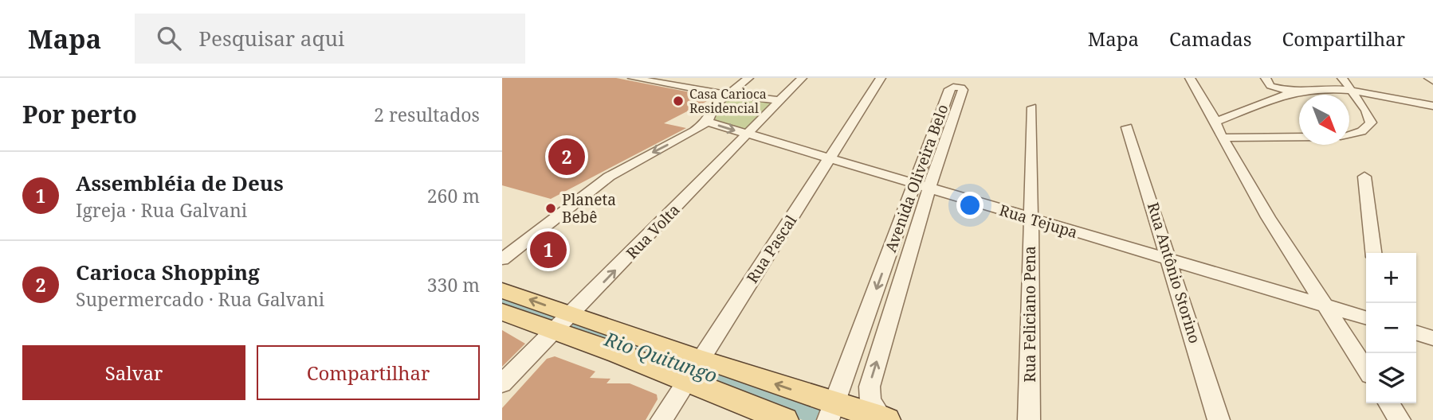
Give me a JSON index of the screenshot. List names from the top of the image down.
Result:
{
  "streets": {
    "street": [
      "Avenida Oliveira Belo",
      "Rua Tejupa",
      "Rua Volta",
      "Rua Pascal",
      "Rua Antônio Storino",
      "Rua Feliciano Pena"
    ]
  },
  "crossings": [
    ["Avenida Oliveira Belo", "Rua Tejupa"],
    ["Rua Tejupa", "Rua Volta"],
    ["Rua Tejupa", "Rua Pascal"],
    ["Rua Tejupa", "Rua Antônio Storino"],
    ["Rua Tejupa", "Rua Feliciano Pena"]
  ],
  "water": ["Rio Quitungo"],
  "places": ["Casa Carioca Residencial", "Planeta Bebê"],
  "north": "bottom right",
  "page": {
    "header": "Mapa",
    "search": "Pesquisar aqui",
    "nav": ["Mapa", "Camadas", "Compartilhar"],
    "heading": ["Por perto", "2 resultados"],
    "pins": ["2", "1"],
    "list": [
      {
        "mark": "1",
        "name": "Assembléia de Deus",
        "note": "Igreja · Rua Galvani",
        "value": "260 m"
      },
      {
        "mark": "2",
        "name": "Carioca Shopping",
        "note": "Supermercado · Rua Galvani",
        "value": "330 m"
      }
    ],
    "map_buttons": ["+", "−"],
    "buttons": ["Salvar", "Compartilhar"]
  }
}
